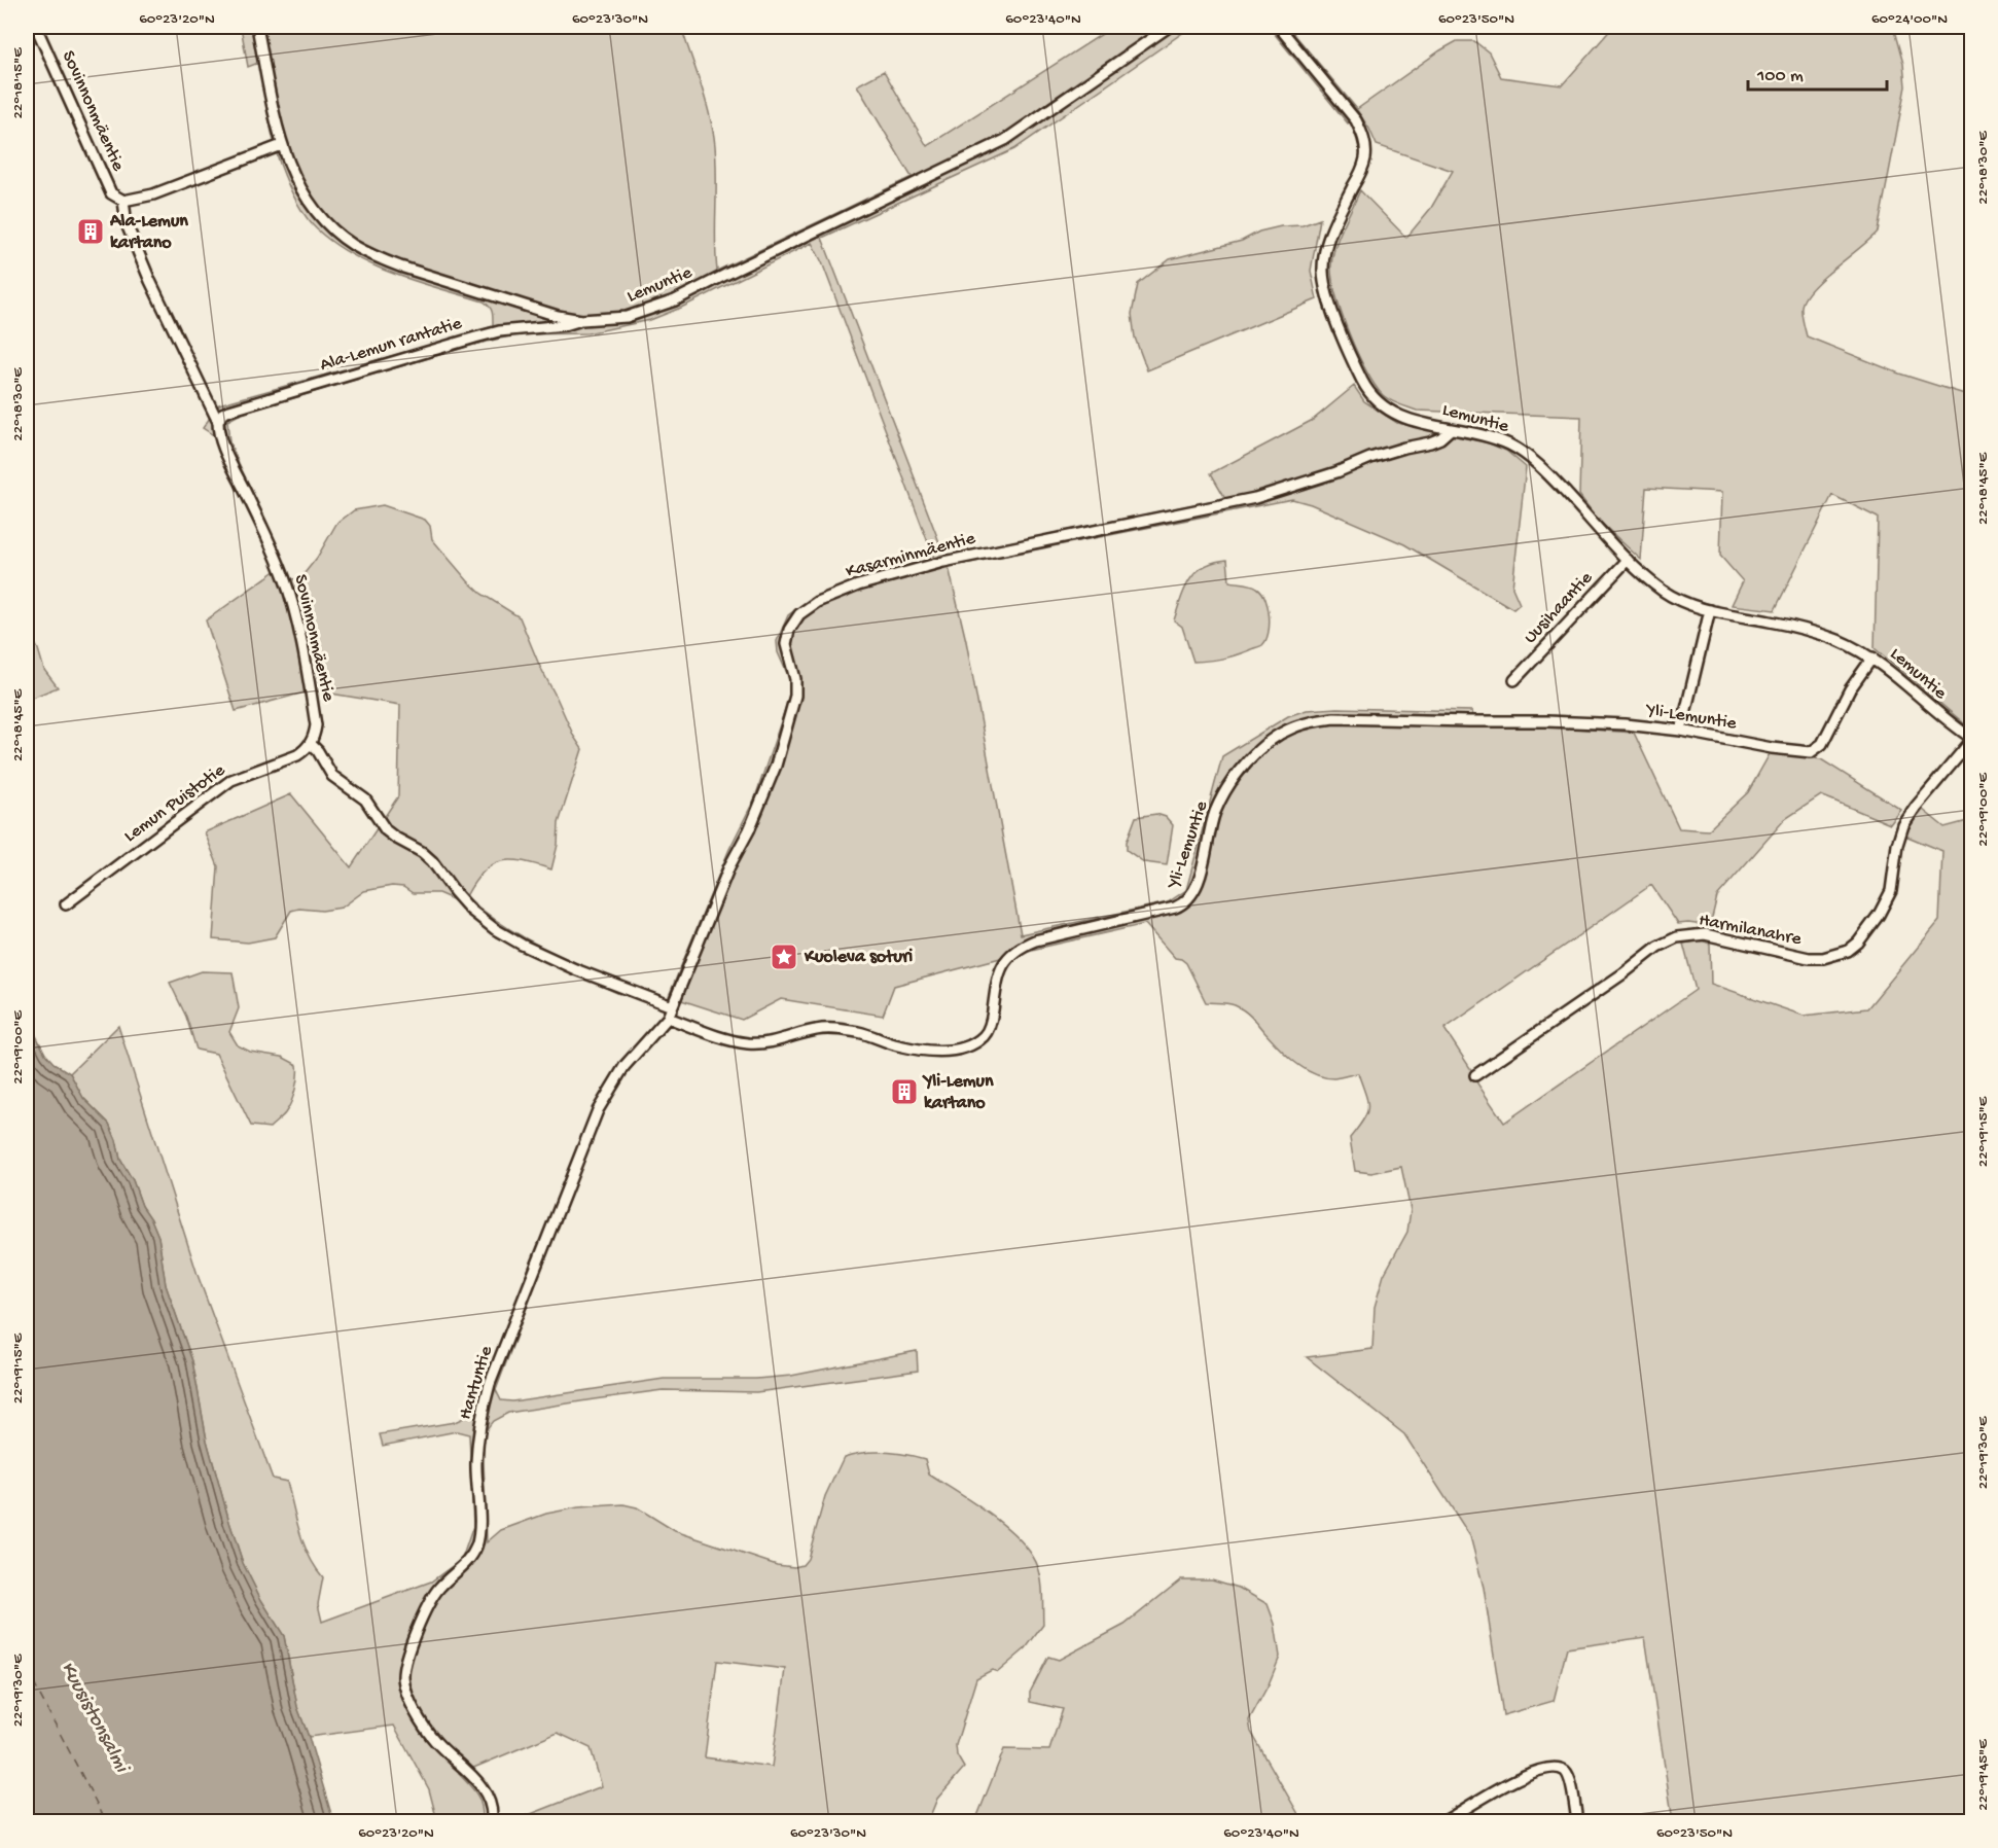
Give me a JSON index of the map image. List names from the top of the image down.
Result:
{
  "streets": {
    "street": [
      "Sovinnonmäentie",
      "Lemuntie",
      "Ala-Lemun rantatie",
      "Kasarminmäentie",
      "Uusihaantie",
      "Yli-Lemuntie",
      "Lemun Puistotie",
      "Harmilanahre",
      "Hantuntie"
    ]
  },
  "crossings": [
    ["Sovinnonmäentie", "Ala-Lemun rantatie"],
    ["Sovinnonmäentie", "Lemun Puistotie"],
    ["Lemuntie", "Ala-Lemun rantatie"],
    ["Lemuntie", "Kasarminmäentie"],
    ["Lemuntie", "Uusihaantie"],
    ["Lemuntie", "Yli-Lemuntie"],
    ["Lemuntie", "Harmilanahre"],
    ["Kasarminmäentie", "Yli-Lemuntie"],
    ["Kasarminmäentie", "Hantuntie"],
    ["Yli-Lemuntie", "Hantuntie"]
  ],
  "water": ["Kuusistonsalmi"],
  "places": {
    "building": ["Ala-Lemun kartano", "Yli-Lemun kartano"],
    "place": ["Kuoleva soturi"]
  },
  "scale_bar": "100 m",
  "coordinates": [
    "60°23'20\"N",
    "60°23'30\"N",
    "60°23'40\"N",
    "60°23'50\"N",
    "60°24'00\"N",
    "22°18'15\"E",
    "22°18'30\"E",
    "22°18'45\"E",
    "22°19'00\"E",
    "22°19'15\"E",
    "22°19'30\"E",
    "22°19'45\"E"
  ]
}
